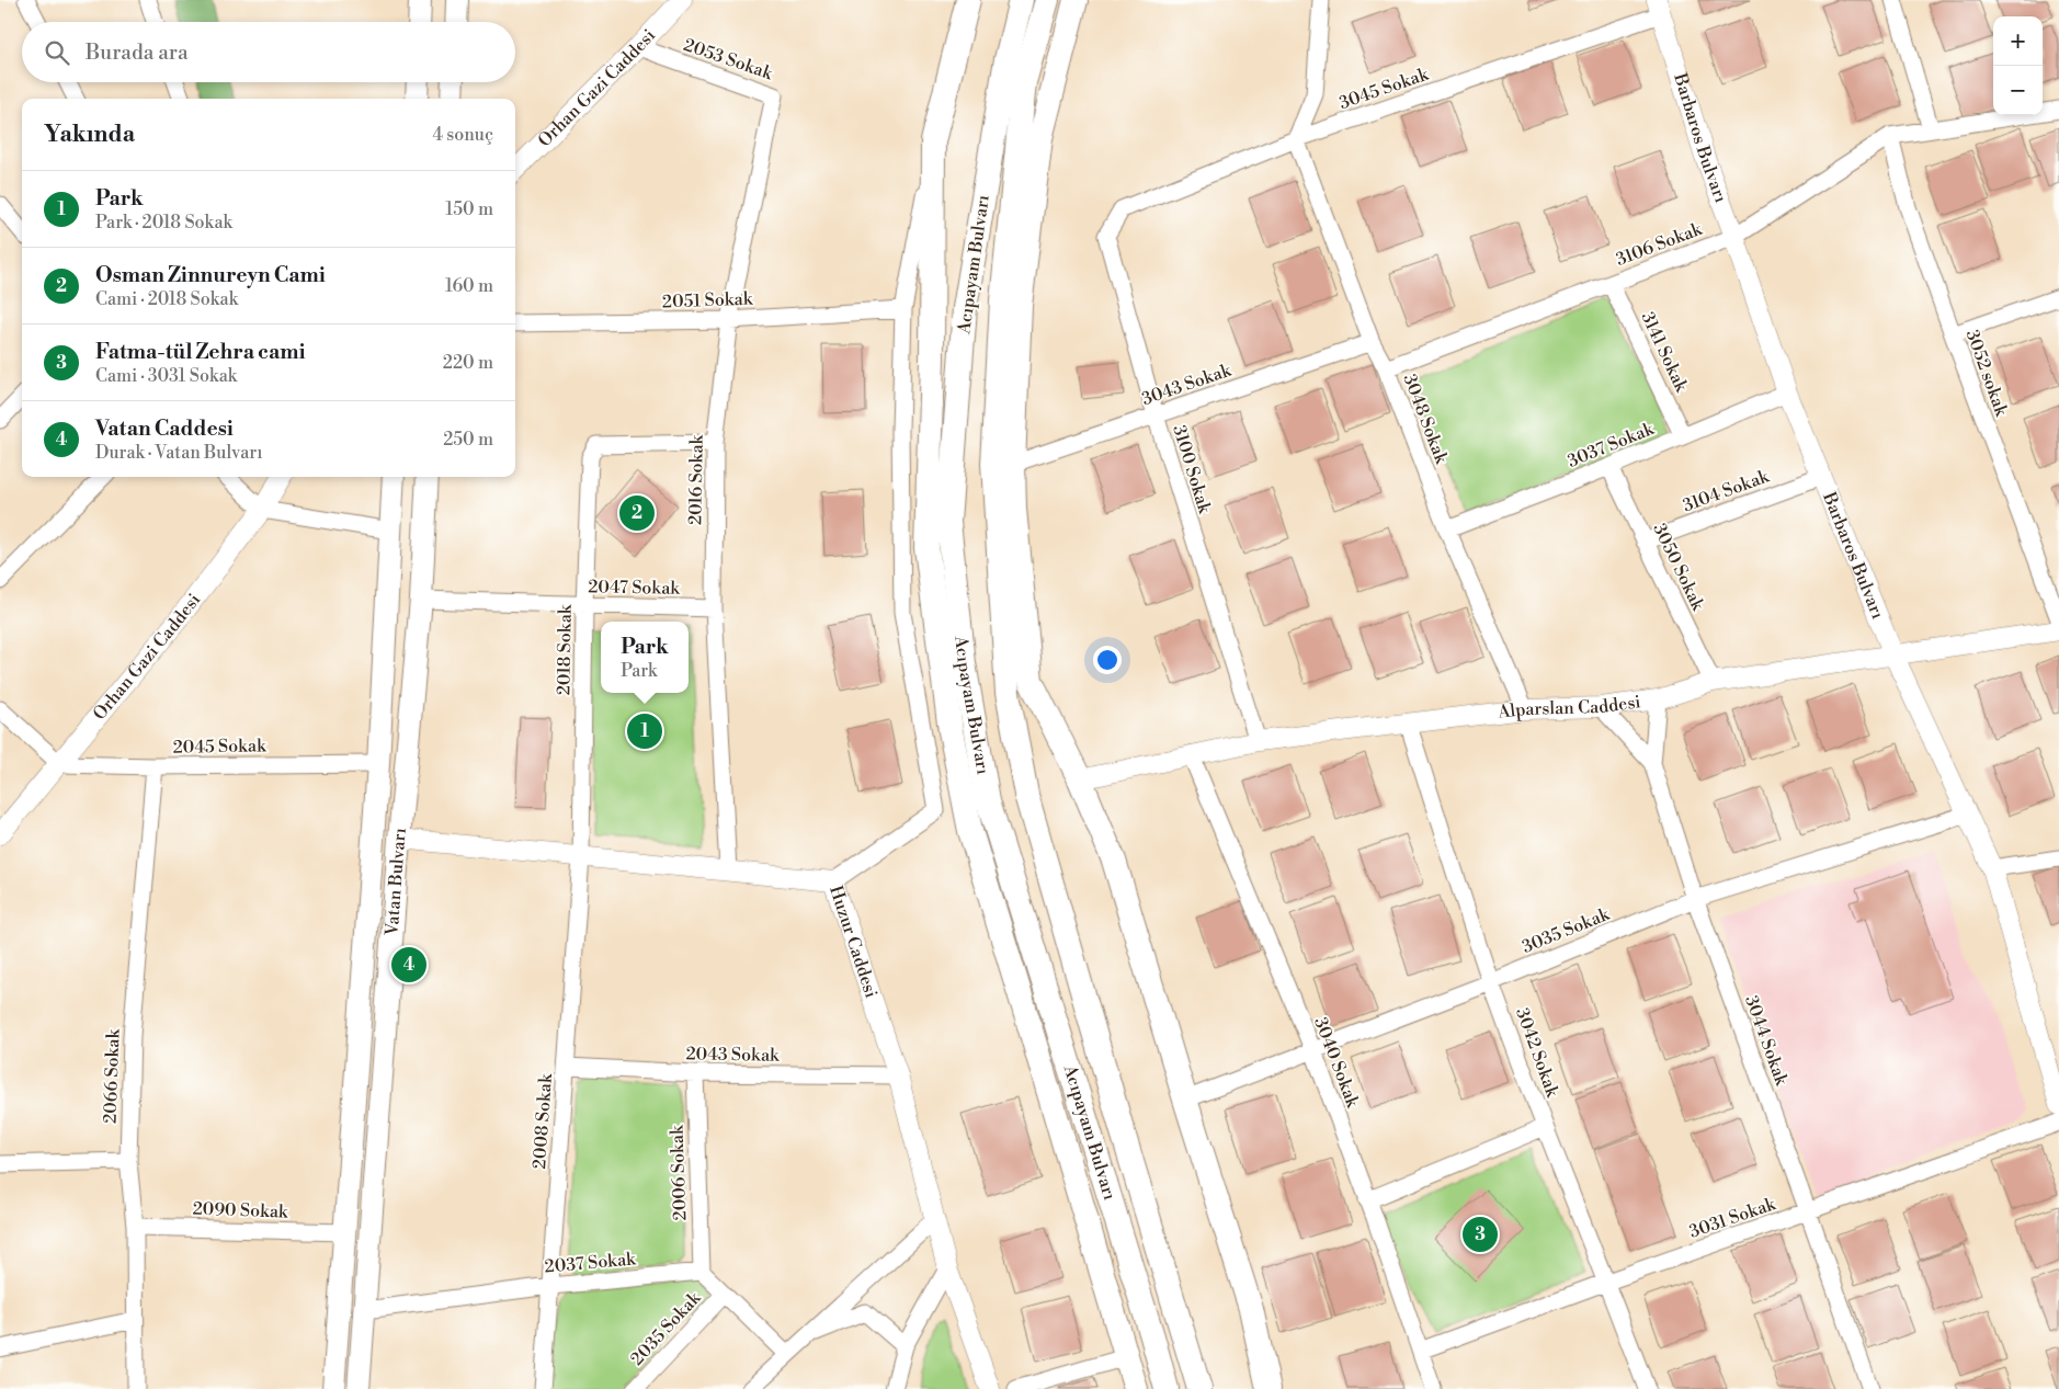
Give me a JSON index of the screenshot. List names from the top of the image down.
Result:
{
  "streets": {
    "main road": ["Acıpayam Bulvarı", "Vatan Bulvarı"],
    "street": [
      "2053 Sokak",
      "Orhan Gazi Caddesi",
      "3045 Sokak",
      "Barbaros Bulvarı",
      "3106 Sokak",
      "2051 Sokak",
      "3141 Sokak",
      "3052 sokak",
      "3043 Sokak",
      "3048 Sokak",
      "3037 Sokak",
      "3100 Sokak",
      "2016 Sokak",
      "3104 Sokak",
      "3050 Sokak",
      "2047 Sokak",
      "2018 Sokak",
      "Alparslan Caddesi",
      "2045 Sokak",
      "3035 Sokak",
      "Huzur Caddesi",
      "3044 Sokak",
      "3042 Sokak",
      "2043 Sokak",
      "3040 Sokak",
      "2066 Sokak",
      "2008 Sokak",
      "2006 Sokak",
      "2090 Sokak",
      "3031 Sokak",
      "2037 Sokak",
      "2035 Sokak"
    ]
  },
  "crossings": [
    ["2053 Sokak", "Orhan Gazi Caddesi"],
    ["2053 Sokak", "2016 Sokak"],
    ["Orhan Gazi Caddesi", "2045 Sokak"],
    ["3045 Sokak", "Barbaros Bulvarı"],
    ["3045 Sokak", "3048 Sokak"],
    ["3045 Sokak", "3100 Sokak"],
    ["Barbaros Bulvarı", "3106 Sokak"],
    ["Barbaros Bulvarı", "3037 Sokak"],
    ["Barbaros Bulvarı", "3104 Sokak"],
    ["Barbaros Bulvarı", "Alparslan Caddesi"],
    ["Barbaros Bulvarı", "3035 Sokak"],
    ["3106 Sokak", "3141 Sokak"],
    ["3106 Sokak", "3052 sokak"],
    ["3106 Sokak", "3048 Sokak"],
    ["2051 Sokak", "2016 Sokak"],
    ["3141 Sokak", "3037 Sokak"],
    ["3043 Sokak", "3048 Sokak"],
    ["3043 Sokak", "3100 Sokak"],
    ["3048 Sokak", "3037 Sokak"],
    ["3048 Sokak", "Alparslan Caddesi"],
    ["3037 Sokak", "3050 Sokak"],
    ["3100 Sokak", "Alparslan Caddesi"],
    ["2016 Sokak", "2047 Sokak"],
    ["2016 Sokak", "2018 Sokak"],
    ["2016 Sokak", "Huzur Caddesi"],
    ["3104 Sokak", "3050 Sokak"],
    ["3050 Sokak", "Alparslan Caddesi"],
    ["2047 Sokak", "2018 Sokak"],
    ["2047 Sokak", "Vatan Bulvarı"],
    ["2018 Sokak", "Huzur Caddesi"],
    ["2018 Sokak", "2008 Sokak"],
    ["Alparslan Caddesi", "3044 Sokak"],
    ["Alparslan Caddesi", "3042 Sokak"],
    ["Alparslan Caddesi", "3040 Sokak"],
    ["2045 Sokak", "Vatan Bulvarı"],
    ["2045 Sokak", "2066 Sokak"],
    ["Vatan Bulvarı", "Huzur Caddesi"],
    ["Vatan Bulvarı", "2090 Sokak"],
    ["Vatan Bulvarı", "2037 Sokak"],
    ["3035 Sokak", "3044 Sokak"],
    ["3035 Sokak", "3042 Sokak"],
    ["3035 Sokak", "3040 Sokak"],
    ["Huzur Caddesi", "2043 Sokak"],
    ["Huzur Caddesi", "2008 Sokak"],
    ["3044 Sokak", "3031 Sokak"],
    ["3042 Sokak", "3031 Sokak"],
    ["2043 Sokak", "2008 Sokak"],
    ["2043 Sokak", "2006 Sokak"],
    ["3040 Sokak", "3031 Sokak"],
    ["2066 Sokak", "2090 Sokak"],
    ["2008 Sokak", "2037 Sokak"],
    ["2006 Sokak", "2037 Sokak"]
  ],
  "page": {
    "map_buttons": ["+", "−"],
    "search": "Burada ara",
    "heading": ["Yakında", "4 sonuç"],
    "list": [
      {
        "mark": "1",
        "name": "Park",
        "note": "Park · 2018 Sokak",
        "value": "150 m"
      },
      {
        "mark": "2",
        "name": "Osman Zinnureyn Cami",
        "note": "Cami · 2018 Sokak",
        "value": "160 m"
      },
      {
        "mark": "3",
        "name": "Fatma-tül Zehra cami",
        "note": "Cami · 3031 Sokak",
        "value": "220 m"
      },
      {
        "mark": "4",
        "name": "Vatan Caddesi",
        "note": "Durak · Vatan Bulvarı",
        "value": "250 m"
      }
    ],
    "pins": [
      "2",
      "1",
      "4",
      "3"
    ],
    "popup": ["Park", "Park"]
  }
}
